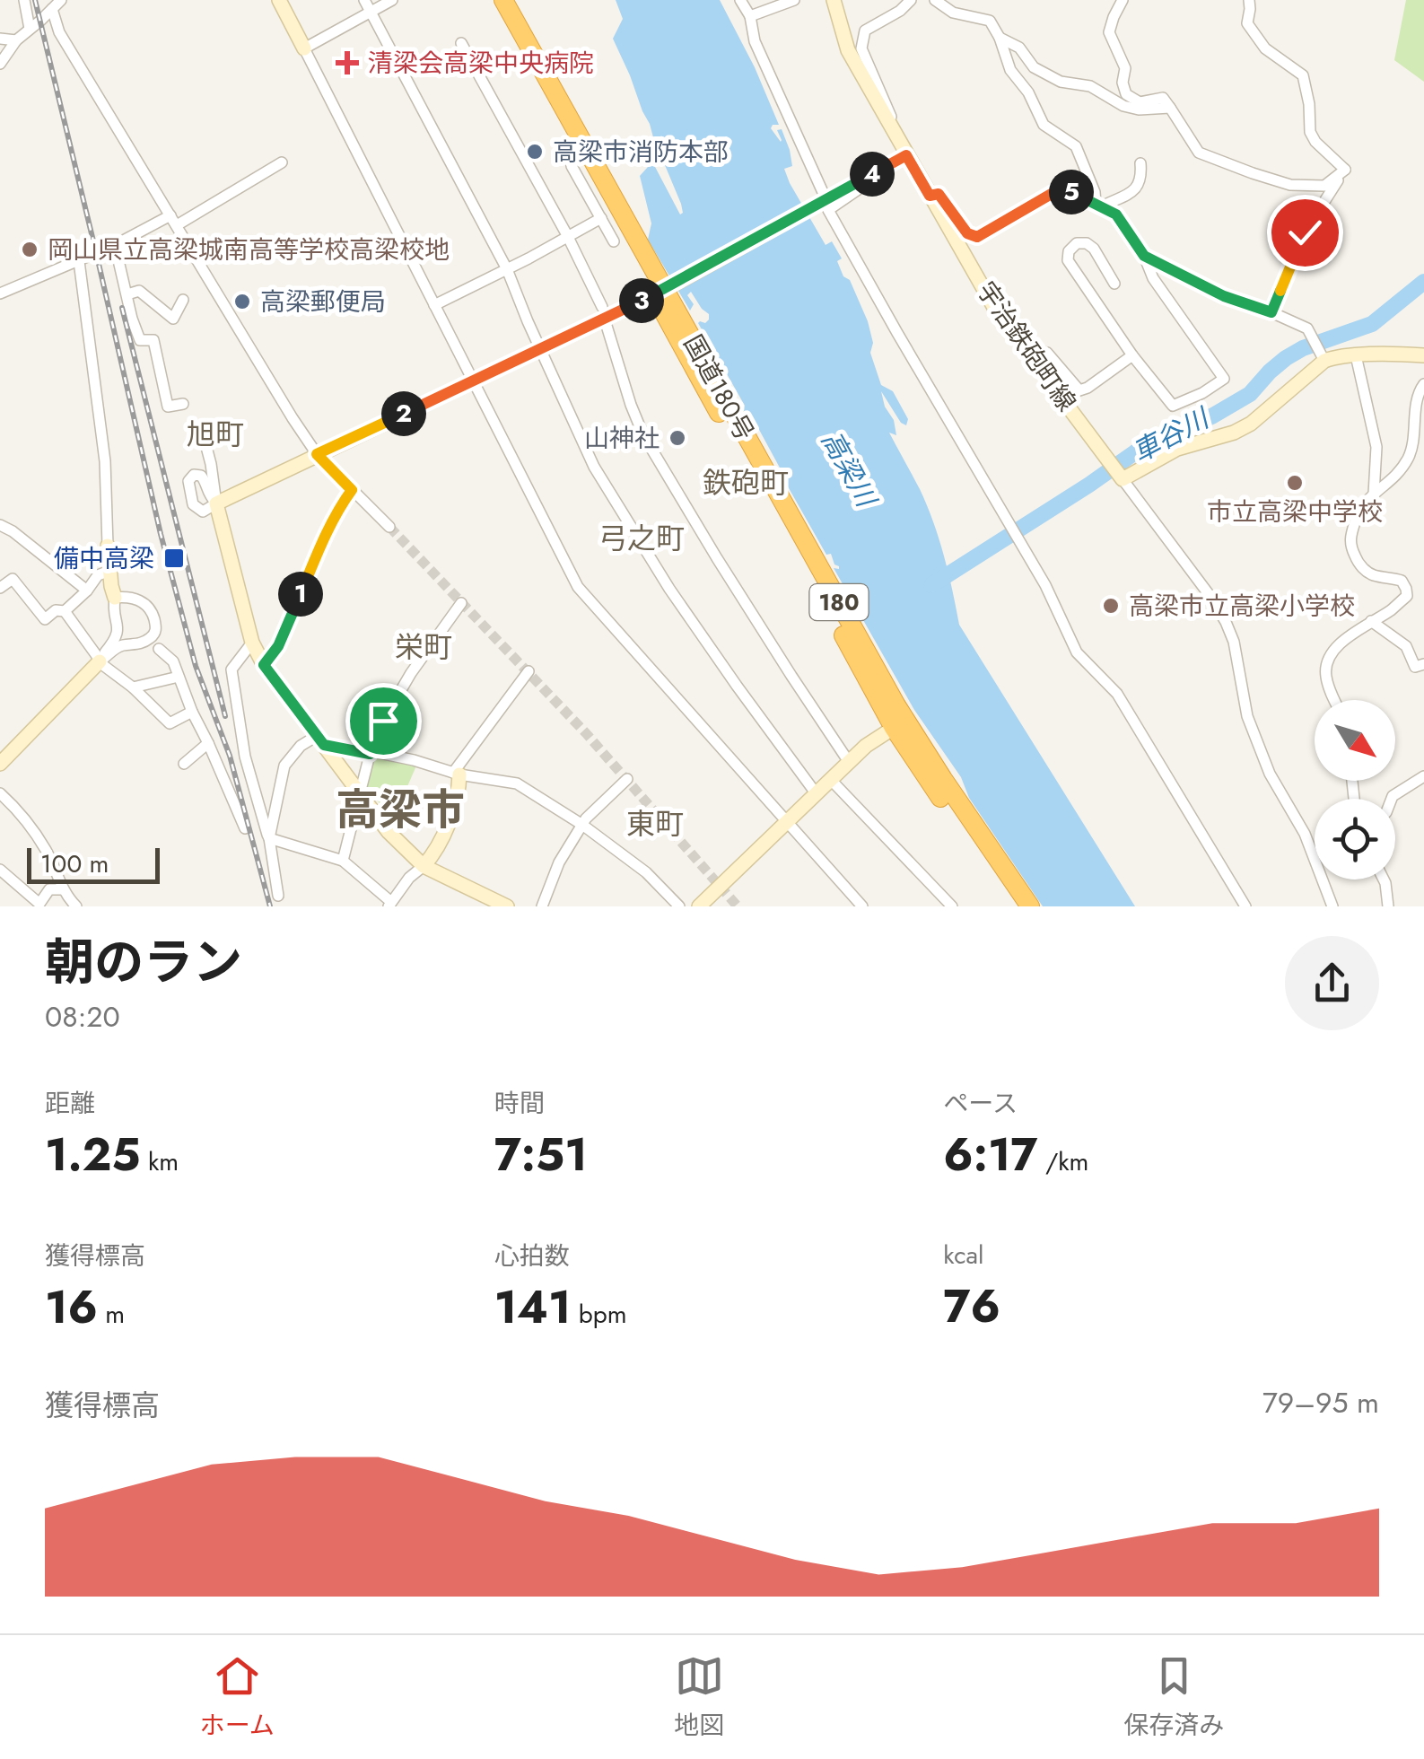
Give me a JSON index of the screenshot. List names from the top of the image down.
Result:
{
  "streets": {
    "highway": ["国道180号", "180"],
    "main road": ["宇治鉄砲町線"]
  },
  "districts": [
    "旭町",
    "鉄砲町",
    "弓之町",
    "栄町",
    "高梁市",
    "東町"
  ],
  "water": ["車谷川", "高梁川"],
  "places": {
    "health": ["清梁会高梁中央病院"],
    "other": [
      "高梁市消防本部",
      "岡山県立高梁城南高等学校高梁校地",
      "高梁郵便局",
      "山神社",
      "市立高梁中学校",
      "高梁市立高梁小学校"
    ],
    "transit": ["備中高梁"]
  },
  "scale_bar": "100 m",
  "north": "bottom right",
  "page": {
    "pins": [
      "4",
      "5",
      "3",
      "2",
      "1"
    ],
    "scale": "100 m",
    "heading": ["朝のラン", "08:20"],
    "stats": [
      ["距離", "1.25 km"],
      ["時間", "7:51"],
      ["ペース", "6:17 /km"],
      ["獲得標高", "16 m"],
      ["心拍数", "141 bpm"],
      ["kcal", "76"]
    ],
    "chart": ["獲得標高", "79–95 m"],
    "tabs": ["ホーム", "地図", "保存済み"]
  }
}
